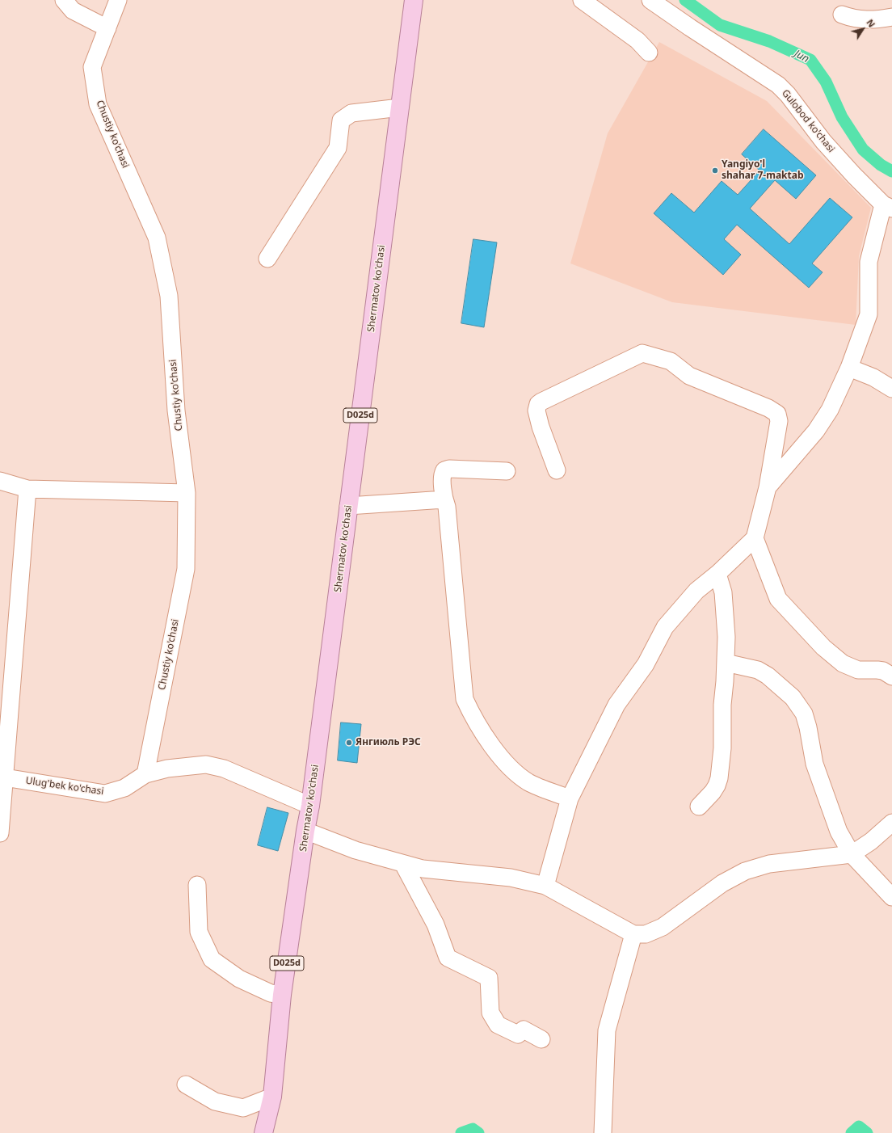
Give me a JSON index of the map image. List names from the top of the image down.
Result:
{
  "streets": {
    "main road": ["Shermatov ko'chasi", "D025d"],
    "street": ["Gulobod ko'chasi", "Chustiy ko'chasi", "Ulug'bek ko'chasi"]
  },
  "crossings": [
    ["Chustiy ko'chasi", "Ulug'bek ko'chasi"],
    ["Shermatov ko'chasi", "Ulug'bek ko'chasi"]
  ],
  "water": ["Jun"],
  "places": ["Yangiyo'l shahar 7-maktab", "Янгиюль РЭС"],
  "north": "top right"
}
